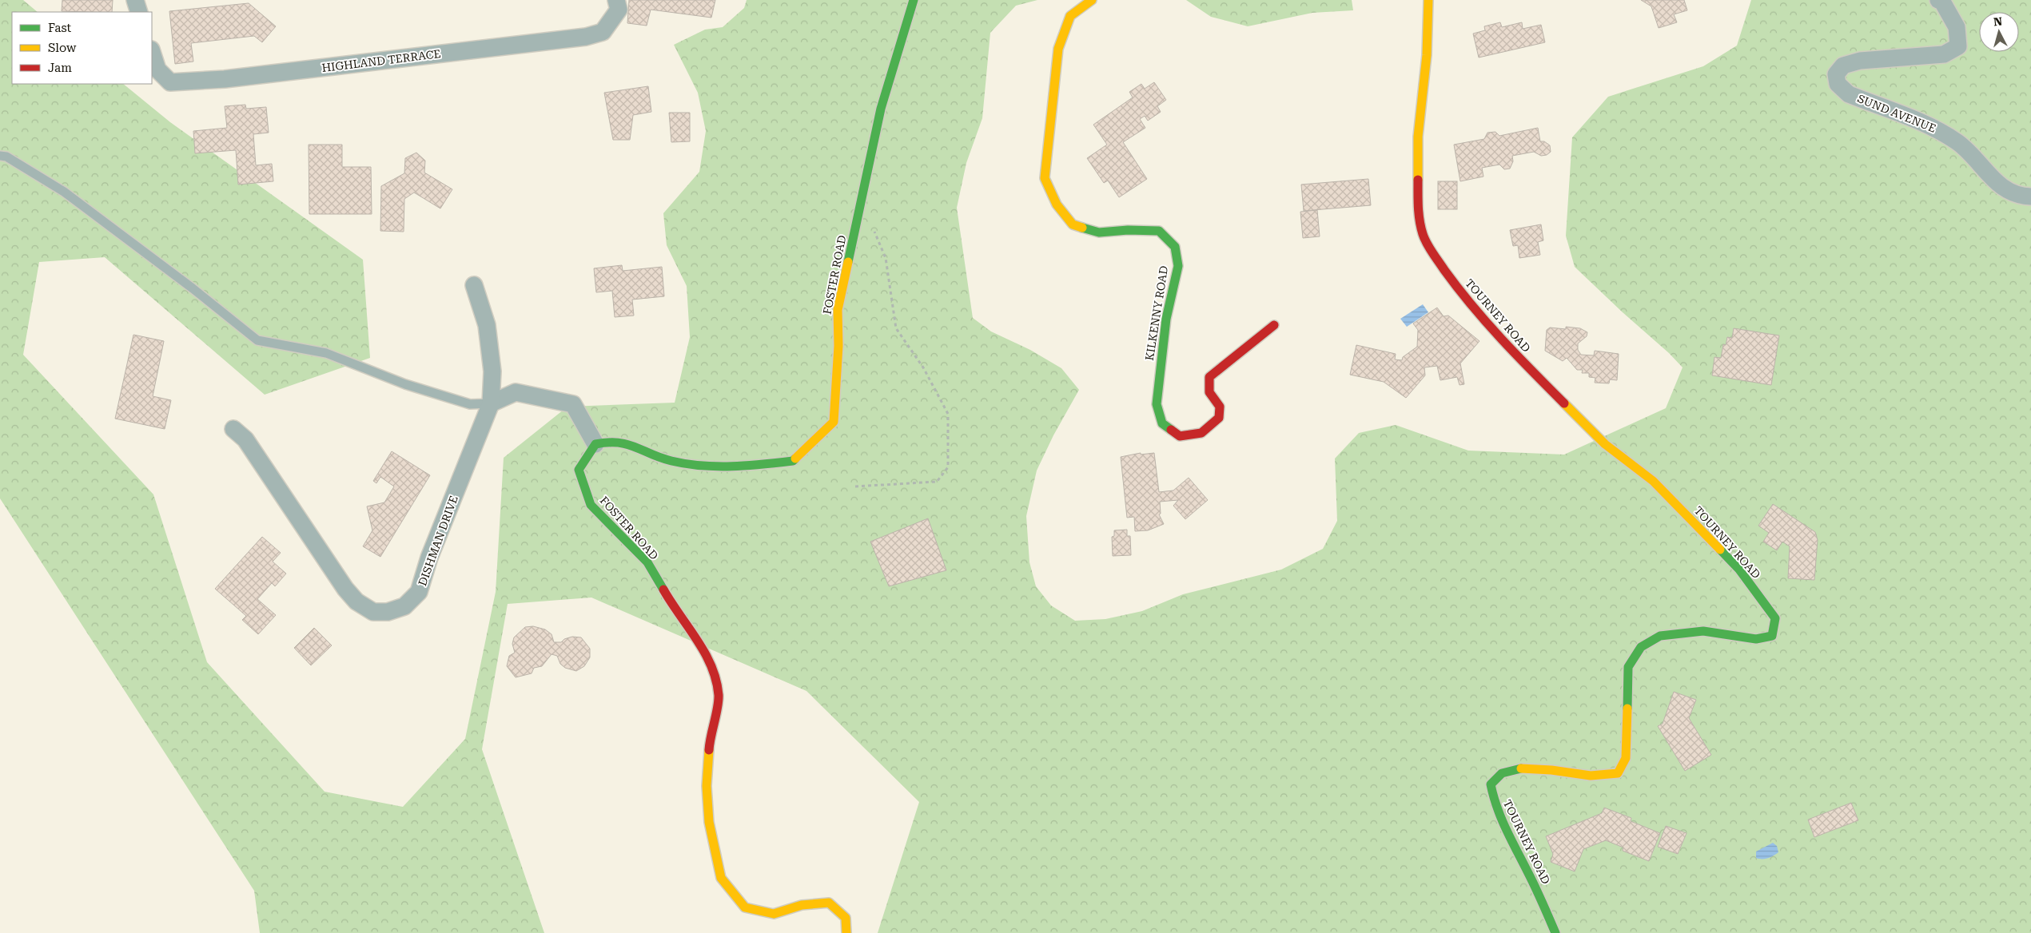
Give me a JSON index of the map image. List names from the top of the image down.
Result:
{
  "streets": {
    "street": [
      "HIGHLAND TERRACE",
      "SUND AVENUE",
      "FOSTER ROAD",
      "KILKENNY ROAD",
      "TOURNEY ROAD",
      "DISHMAN DRIVE"
    ]
  },
  "legend": ["Fast", "Slow", "Jam"],
  "north": "top"
}
